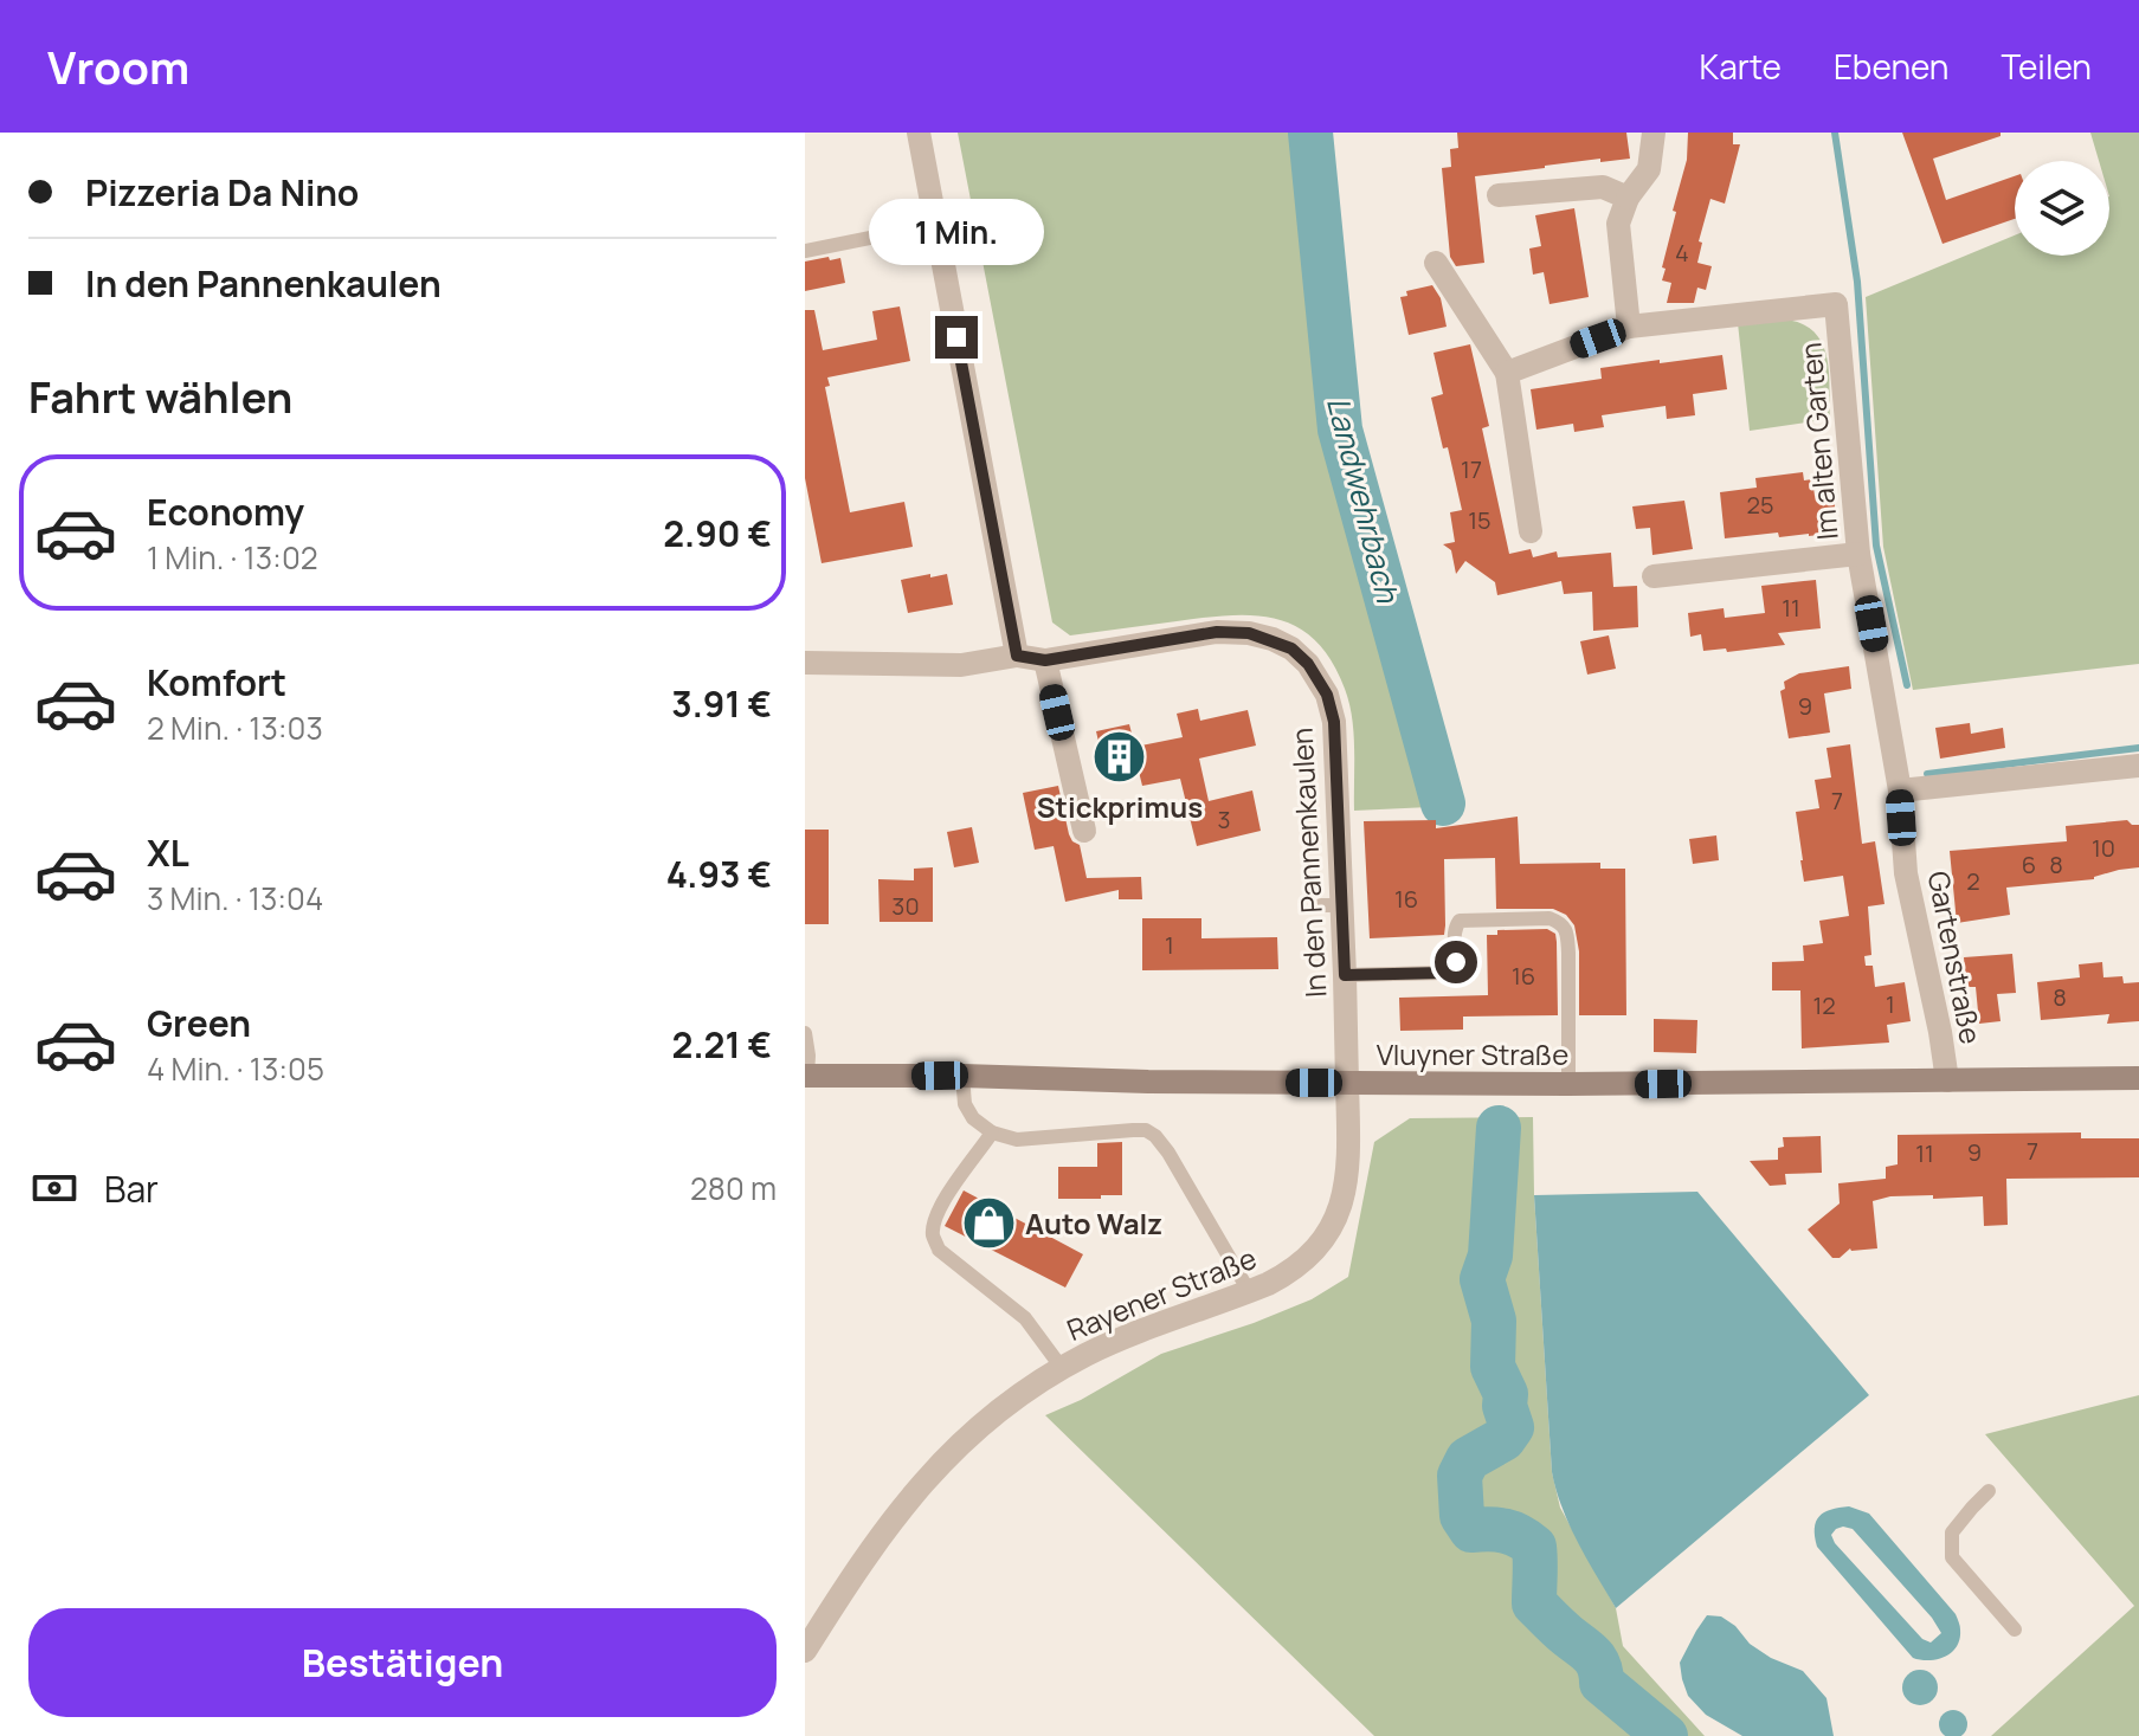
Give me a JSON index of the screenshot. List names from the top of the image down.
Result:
{
  "streets": {
    "main road": ["Vluyner Straße"],
    "street": [
      "Im alten Garten",
      "In den Pannenkaulen",
      "Gartenstraße",
      "Rayener Straße"
    ]
  },
  "crossings": [
    ["Im alten Garten", "Gartenstraße"],
    ["In den Pannenkaulen", "Vluyner Straße"],
    ["In den Pannenkaulen", "Rayener Straße"],
    ["Gartenstraße", "Vluyner Straße"],
    ["Vluyner Straße", "Rayener Straße"]
  ],
  "water": ["Landwehrbach"],
  "places": {
    "building": ["Stickprimus"],
    "shop": ["Auto Walz"]
  },
  "house_numbers": [
    "4",
    "17",
    "25",
    "15",
    "11",
    "9",
    "7",
    "3",
    "10",
    "6",
    "8",
    "2",
    "16",
    "30",
    "1",
    "16",
    "8",
    "1",
    "12",
    "7",
    "9",
    "11"
  ],
  "page": {
    "header": "Vroom",
    "nav": ["Karte", "Ebenen", "Teilen"],
    "banner": ["Pizzeria Da Nino", "In den Pannenkaulen"],
    "bubble": "1 Min.",
    "heading": "Fahrt wählen",
    "list": [
      {
        "name": "Economy",
        "note": "1 Min. · 13:02",
        "value": "2.90 €"
      },
      {
        "name": "Komfort",
        "note": "2 Min. · 13:03",
        "value": "3.91 €"
      },
      {
        "name": "XL",
        "note": "3 Min. · 13:04",
        "value": "4.93 €"
      },
      {
        "name": "Green",
        "note": "4 Min. · 13:05",
        "value": "2.21 €"
      }
    ],
    "pay": ["Bar", "280 m"],
    "buttons": "Bestätigen"
  }
}
